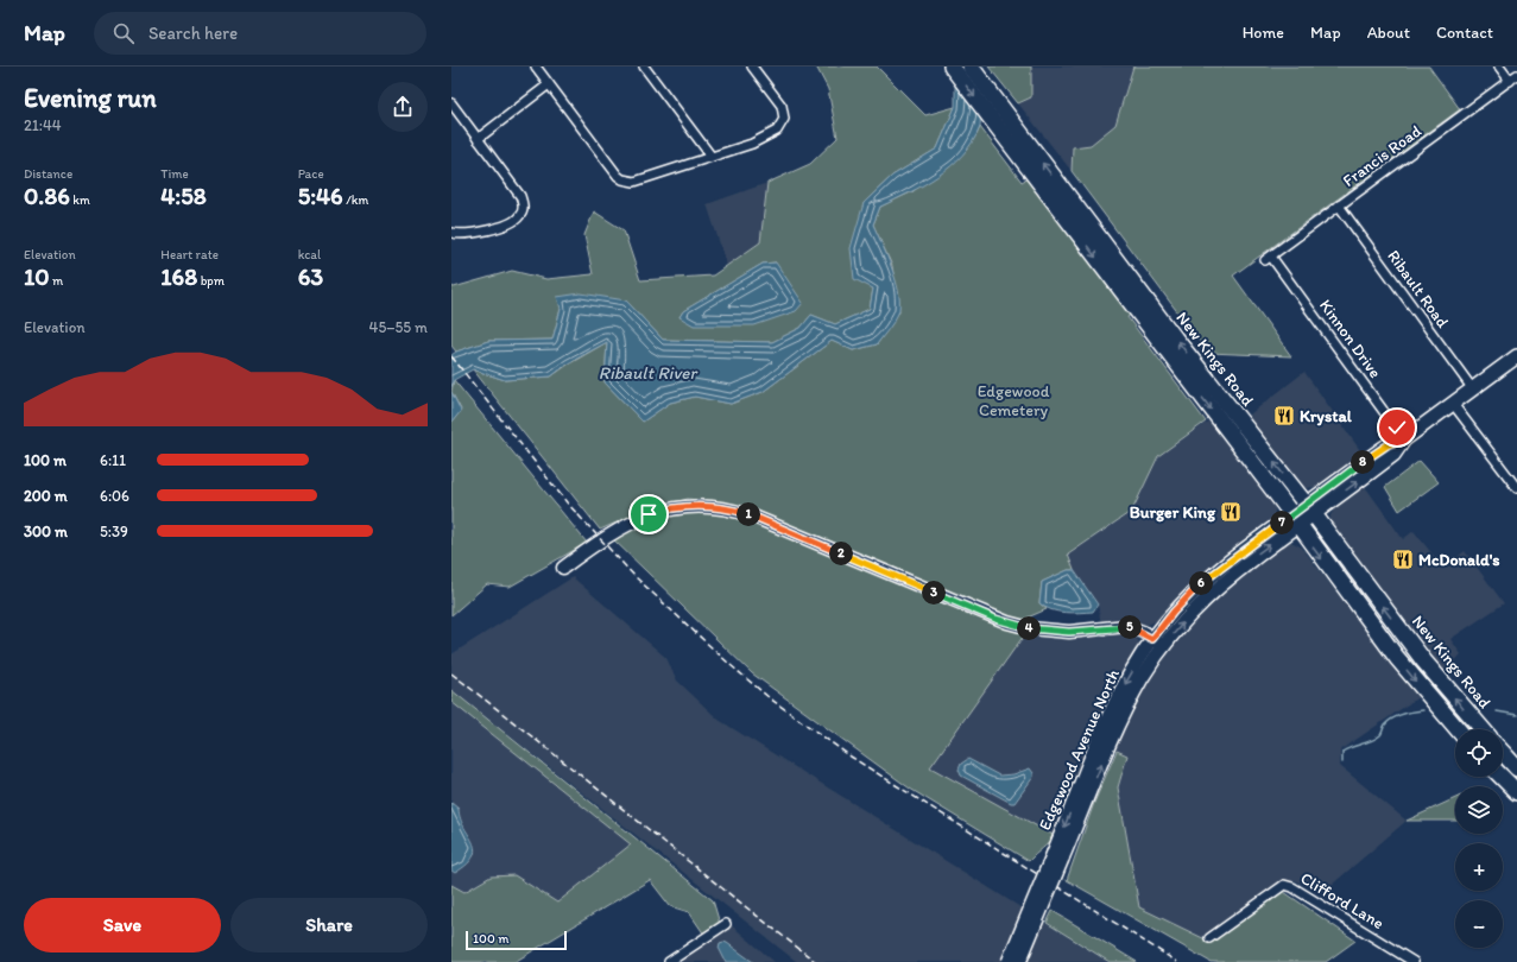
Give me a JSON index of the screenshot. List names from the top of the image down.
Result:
{
  "streets": {
    "highway": ["New Kings Road"],
    "main road": ["Edgewood Avenue North"],
    "street": [
      "Francis Road",
      "Ribault Road",
      "Kinnon Drive",
      "Clifford Lane"
    ]
  },
  "crossings": [
    ["Francis Road", "Ribault Road"],
    ["Francis Road", "Kinnon Drive"],
    ["Ribault Road", "Edgewood Avenue North"],
    ["Kinnon Drive", "Edgewood Avenue North"],
    ["New Kings Road", "Edgewood Avenue North"]
  ],
  "water": ["Ribault River"],
  "parks": ["Edgewood Cemetery"],
  "places": {
    "restaurant": ["Krystal", "Burger King", "McDonald's"]
  },
  "scale_bar": "100 m",
  "page": {
    "header": "Map",
    "search": "Search here",
    "nav": [
      "Home",
      "Map",
      "About",
      "Contact"
    ],
    "heading": ["Evening run", "21:44"],
    "stats": [
      ["Distance", "0.86 km"],
      ["Time", "4:58"],
      ["Pace", "5:46 /km"],
      ["Elevation", "10 m"],
      ["Heart rate", "168 bpm"],
      ["kcal", "63"]
    ],
    "chart": ["Elevation", "45–55 m"],
    "list": [
      {
        "name": "100 m",
        "note": "6:11"
      },
      {
        "name": "200 m",
        "note": "6:06"
      },
      {
        "name": "300 m",
        "note": "5:39"
      }
    ],
    "pins": [
      "8",
      "1",
      "7",
      "2",
      "6",
      "3",
      "5",
      "4"
    ],
    "map_buttons": ["+", "−"],
    "buttons": ["Save", "Share"],
    "scale": "100 m"
  }
}
